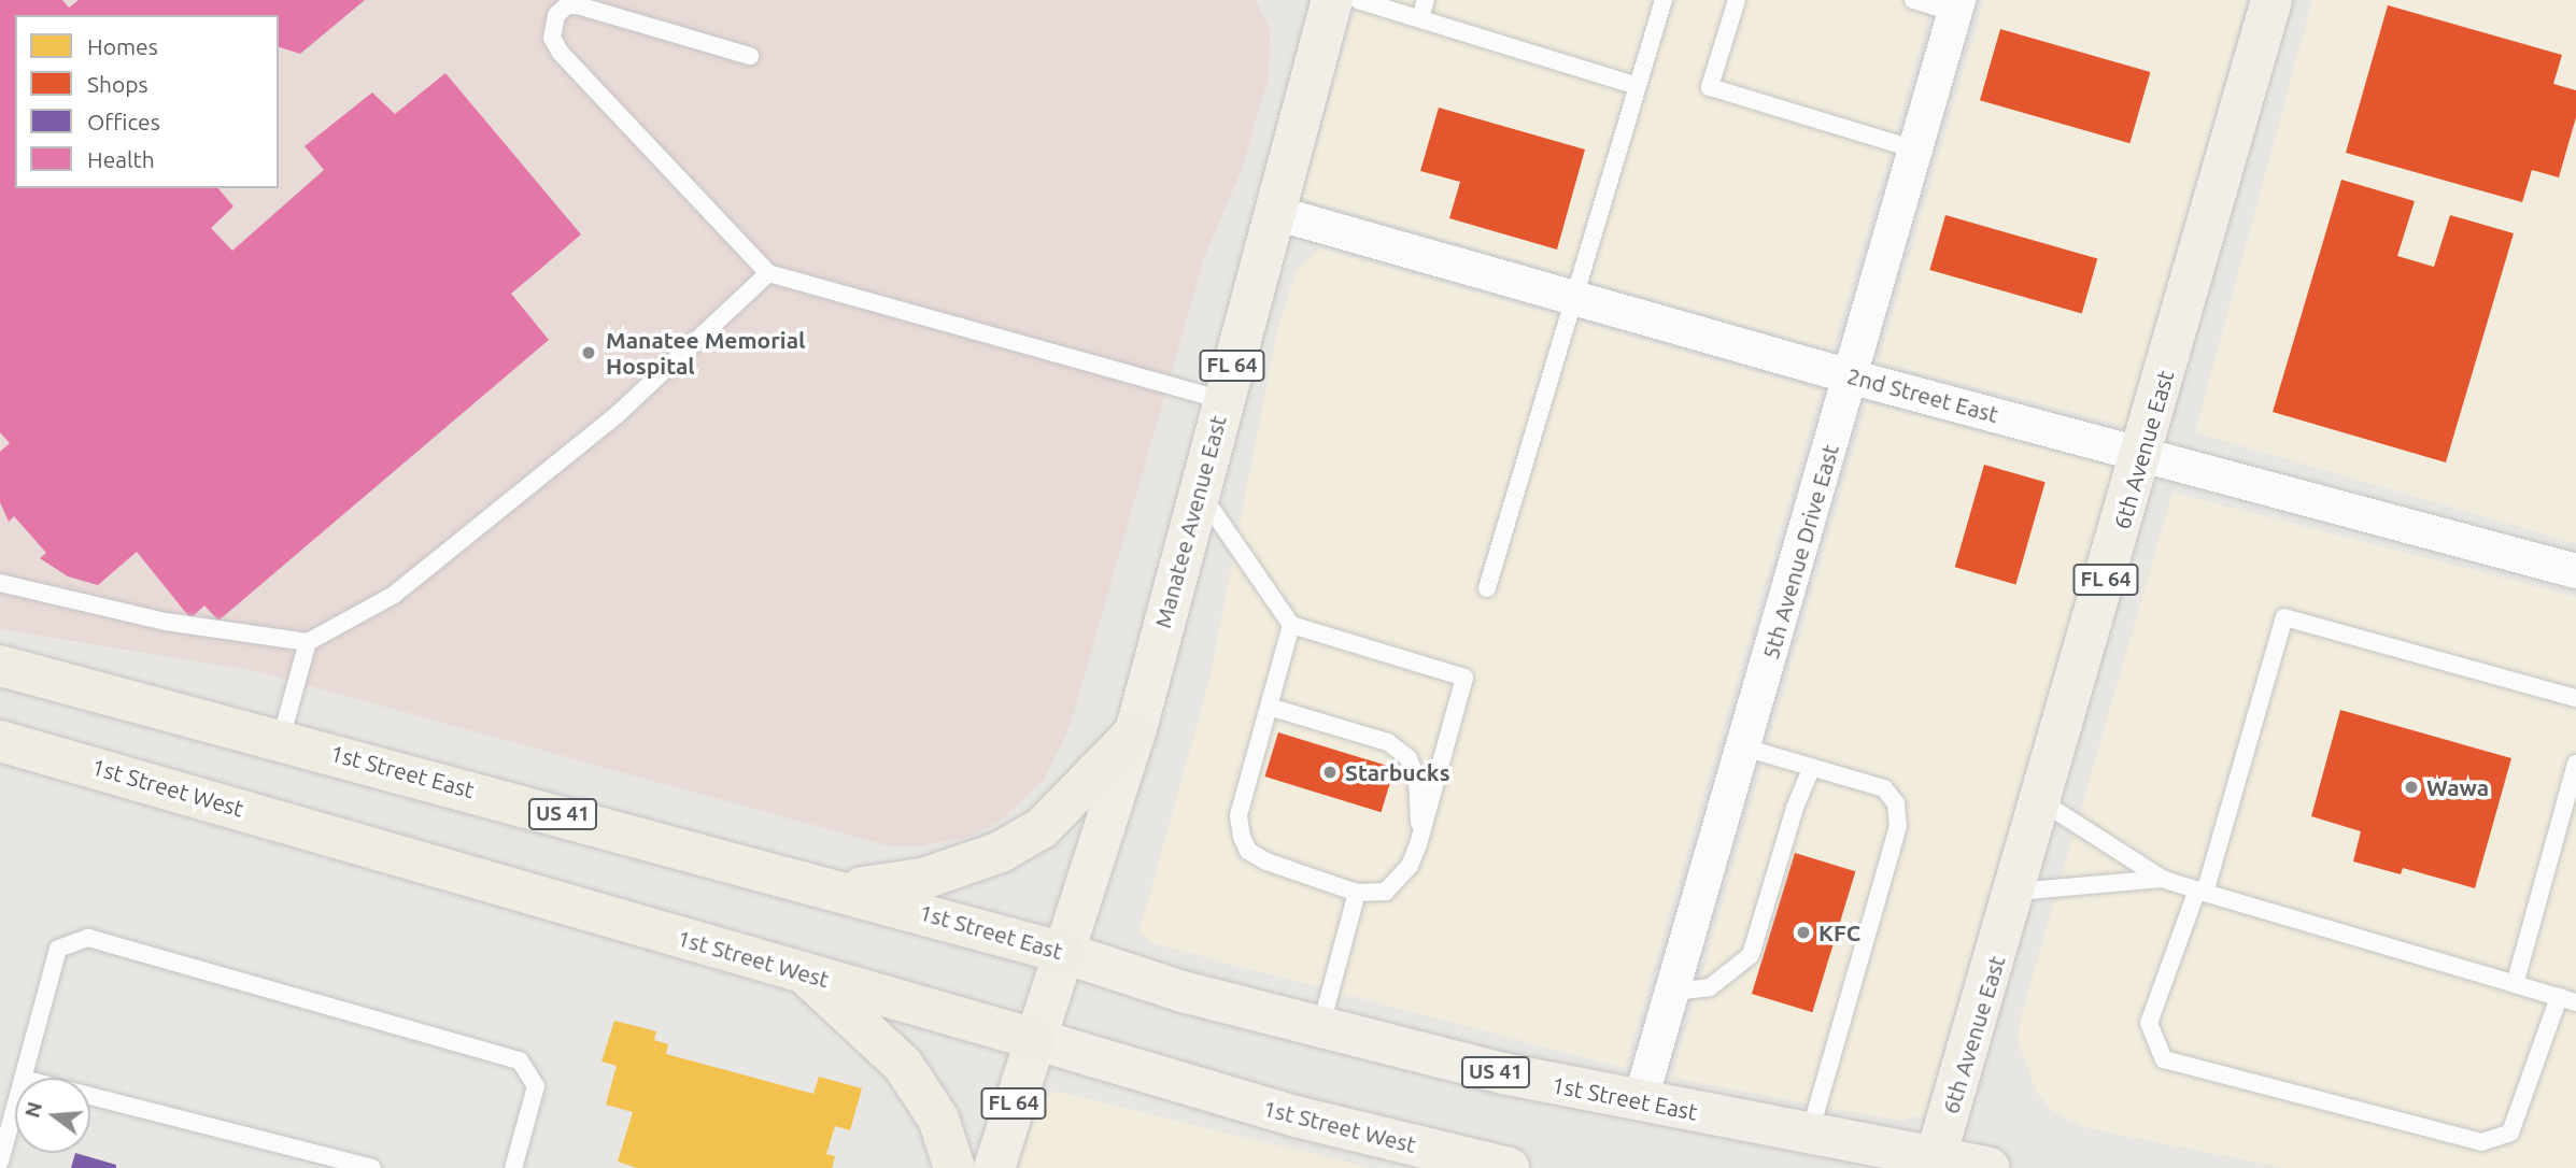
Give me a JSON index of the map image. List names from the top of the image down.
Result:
{
  "streets": {
    "highway": ["1st Street East", "1st Street West", "US 41"],
    "main road": ["FL 64", "6th Avenue East", "Manatee Avenue East"],
    "street": ["2nd Street East", "5th Avenue Drive East"]
  },
  "crossings": [
    ["FL 64", "Manatee Avenue East"],
    ["FL 64", "1st Street West"],
    ["2nd Street East", "6th Avenue East"],
    ["2nd Street East", "Manatee Avenue East"],
    ["2nd Street East", "5th Avenue Drive East"],
    ["6th Avenue East", "1st Street East"],
    ["Manatee Avenue East", "1st Street East"],
    ["Manatee Avenue East", "1st Street West"],
    ["5th Avenue Drive East", "1st Street East"]
  ],
  "places": [
    "Manatee Memorial Hospital",
    "Starbucks",
    "Wawa",
    "KFC"
  ],
  "legend": [
    "Homes",
    "Shops",
    "Offices",
    "Health"
  ],
  "north": "left"
}
